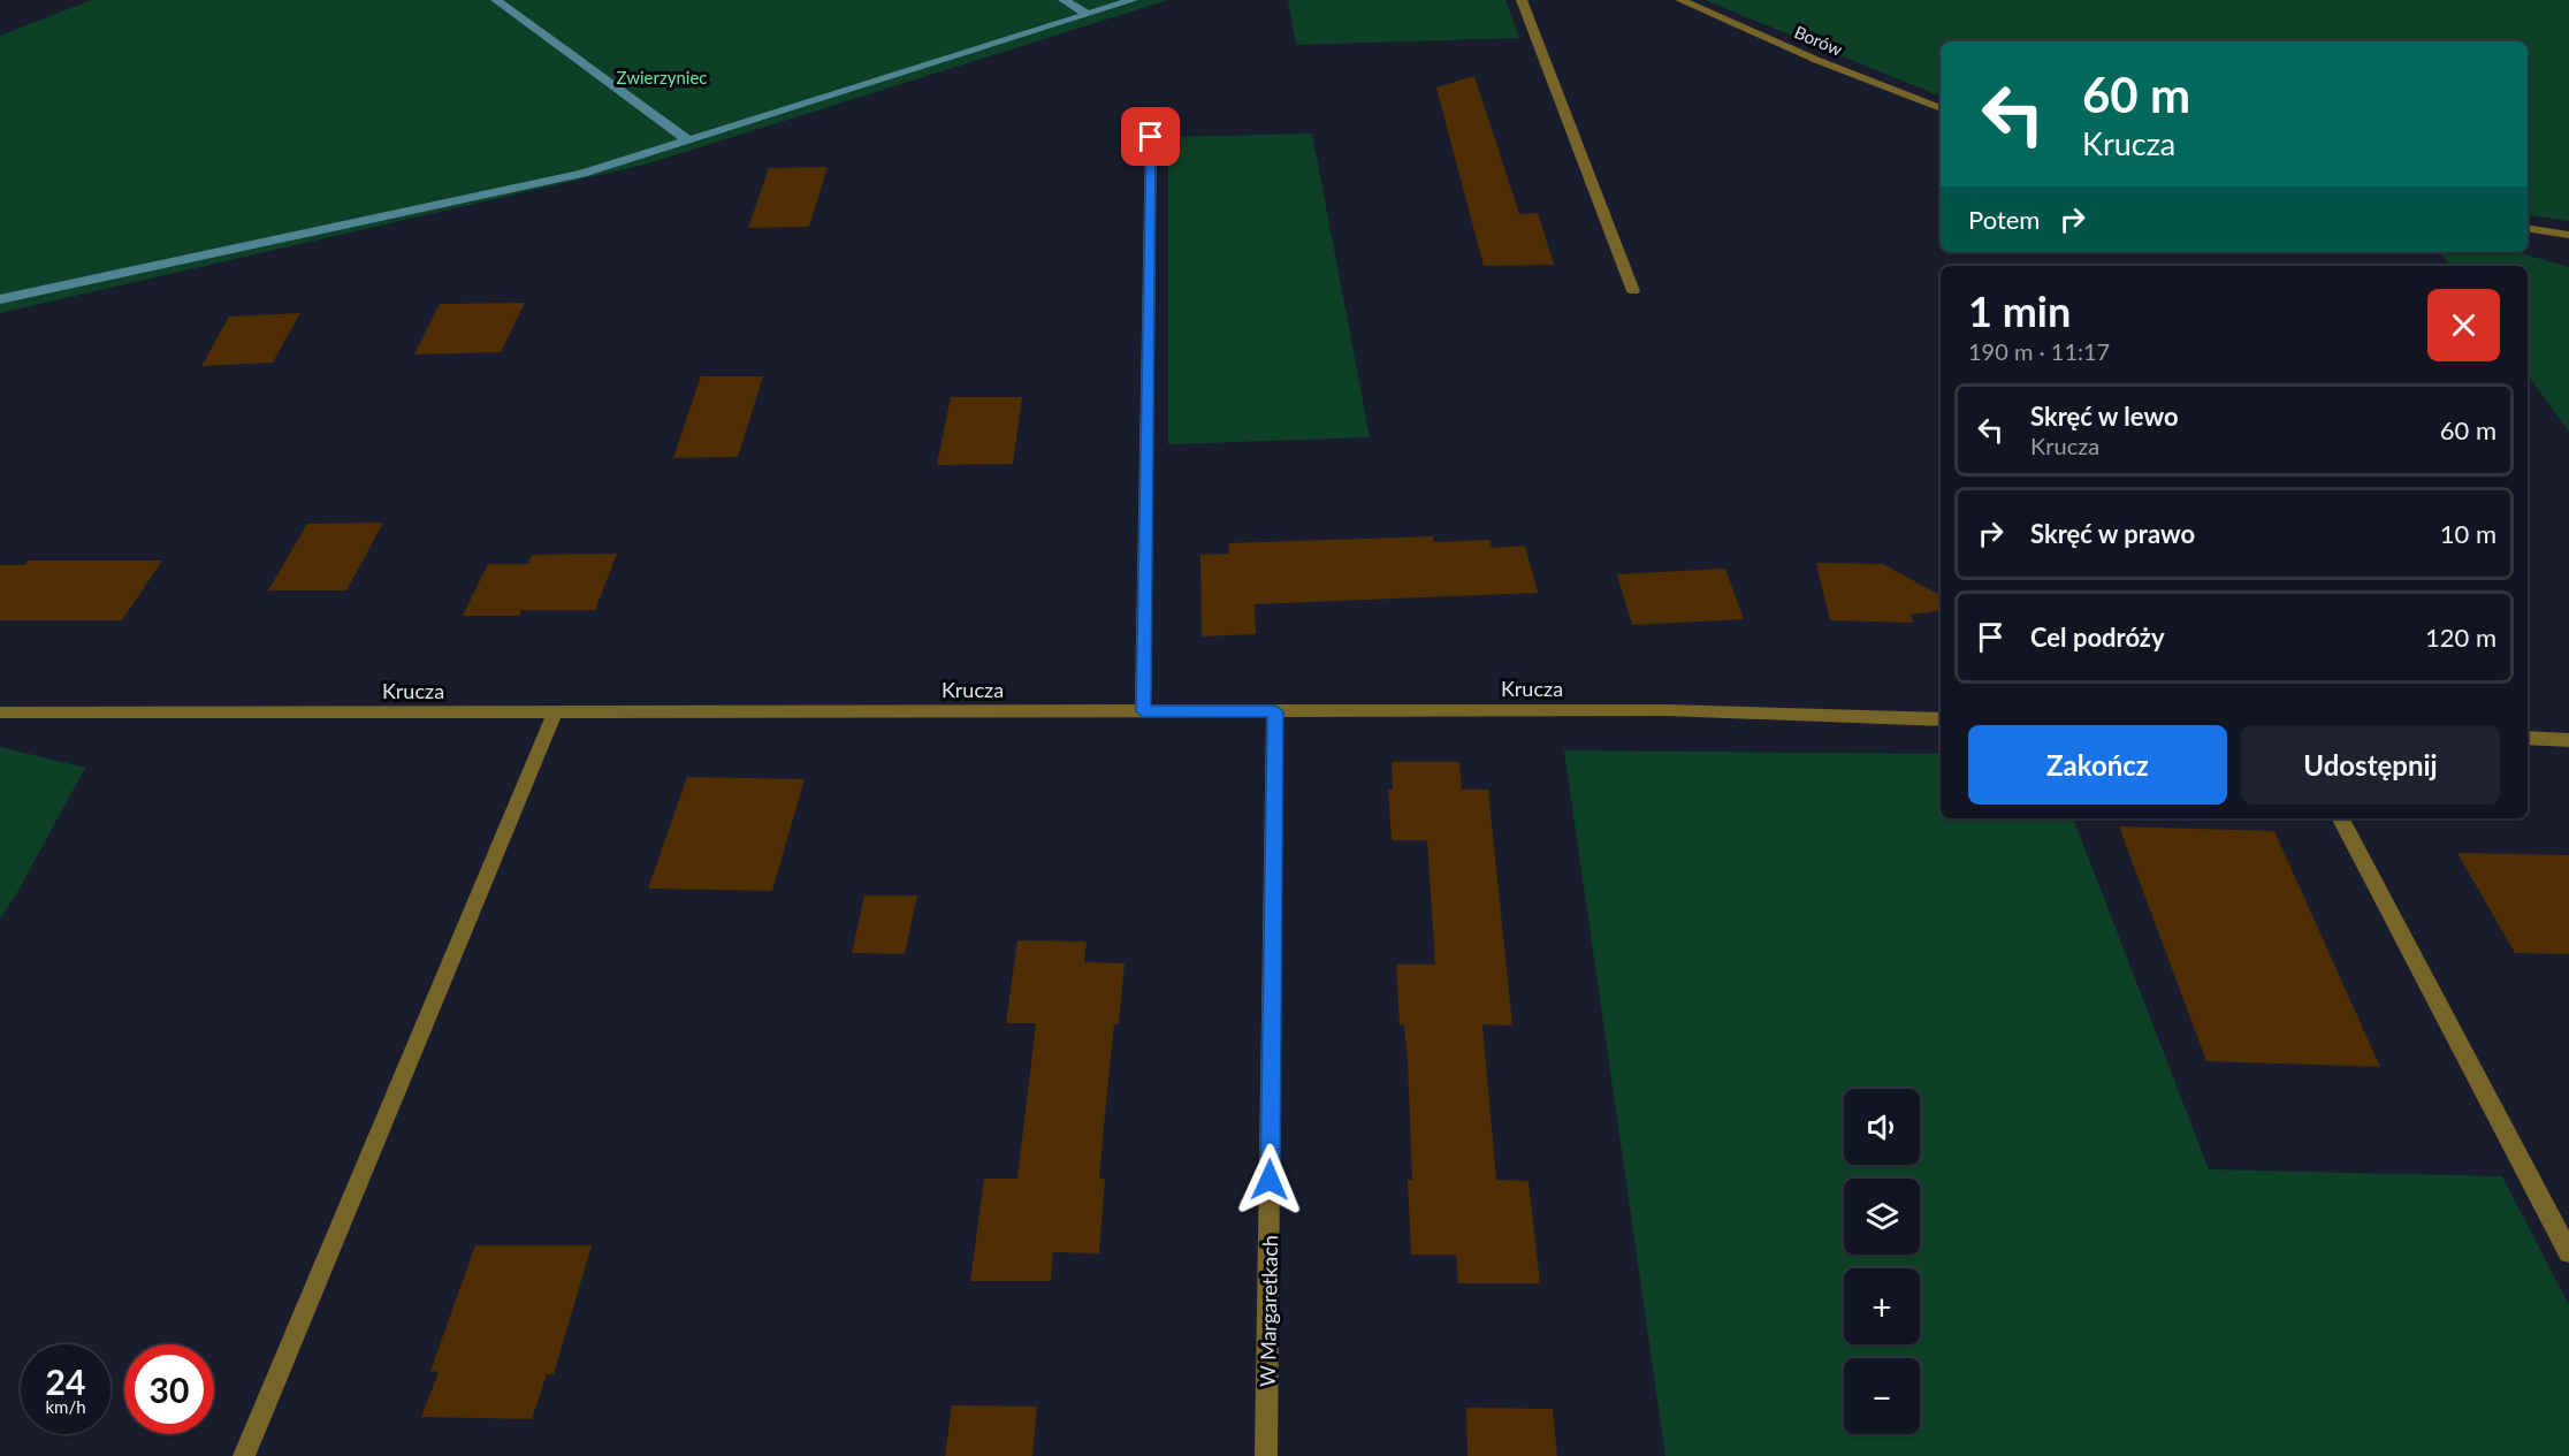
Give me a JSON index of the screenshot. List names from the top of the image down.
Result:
{
  "streets": {
    "street": ["Borów", "Krucza", "W Margaretkach"]
  },
  "crossings": [
    ["Krucza", "W Margaretkach"]
  ],
  "parks": ["Zwierzyniec"],
  "page": {
    "turn": ["60 m", "Krucza"],
    "then": "Potem",
    "heading": ["1 min", "190 m · 11:17"],
    "list": [
      {
        "name": "Skręć w lewo",
        "note": "Krucza",
        "value": "60 m"
      },
      {
        "name": "Skręć w prawo",
        "value": "10 m"
      },
      {
        "name": "Cel podróży",
        "value": "120 m"
      }
    ],
    "buttons": ["Zakończ", "Udostępnij"],
    "map_buttons": ["+", "−"],
    "speed": "24 km/h",
    "limit": "30"
  }
}
